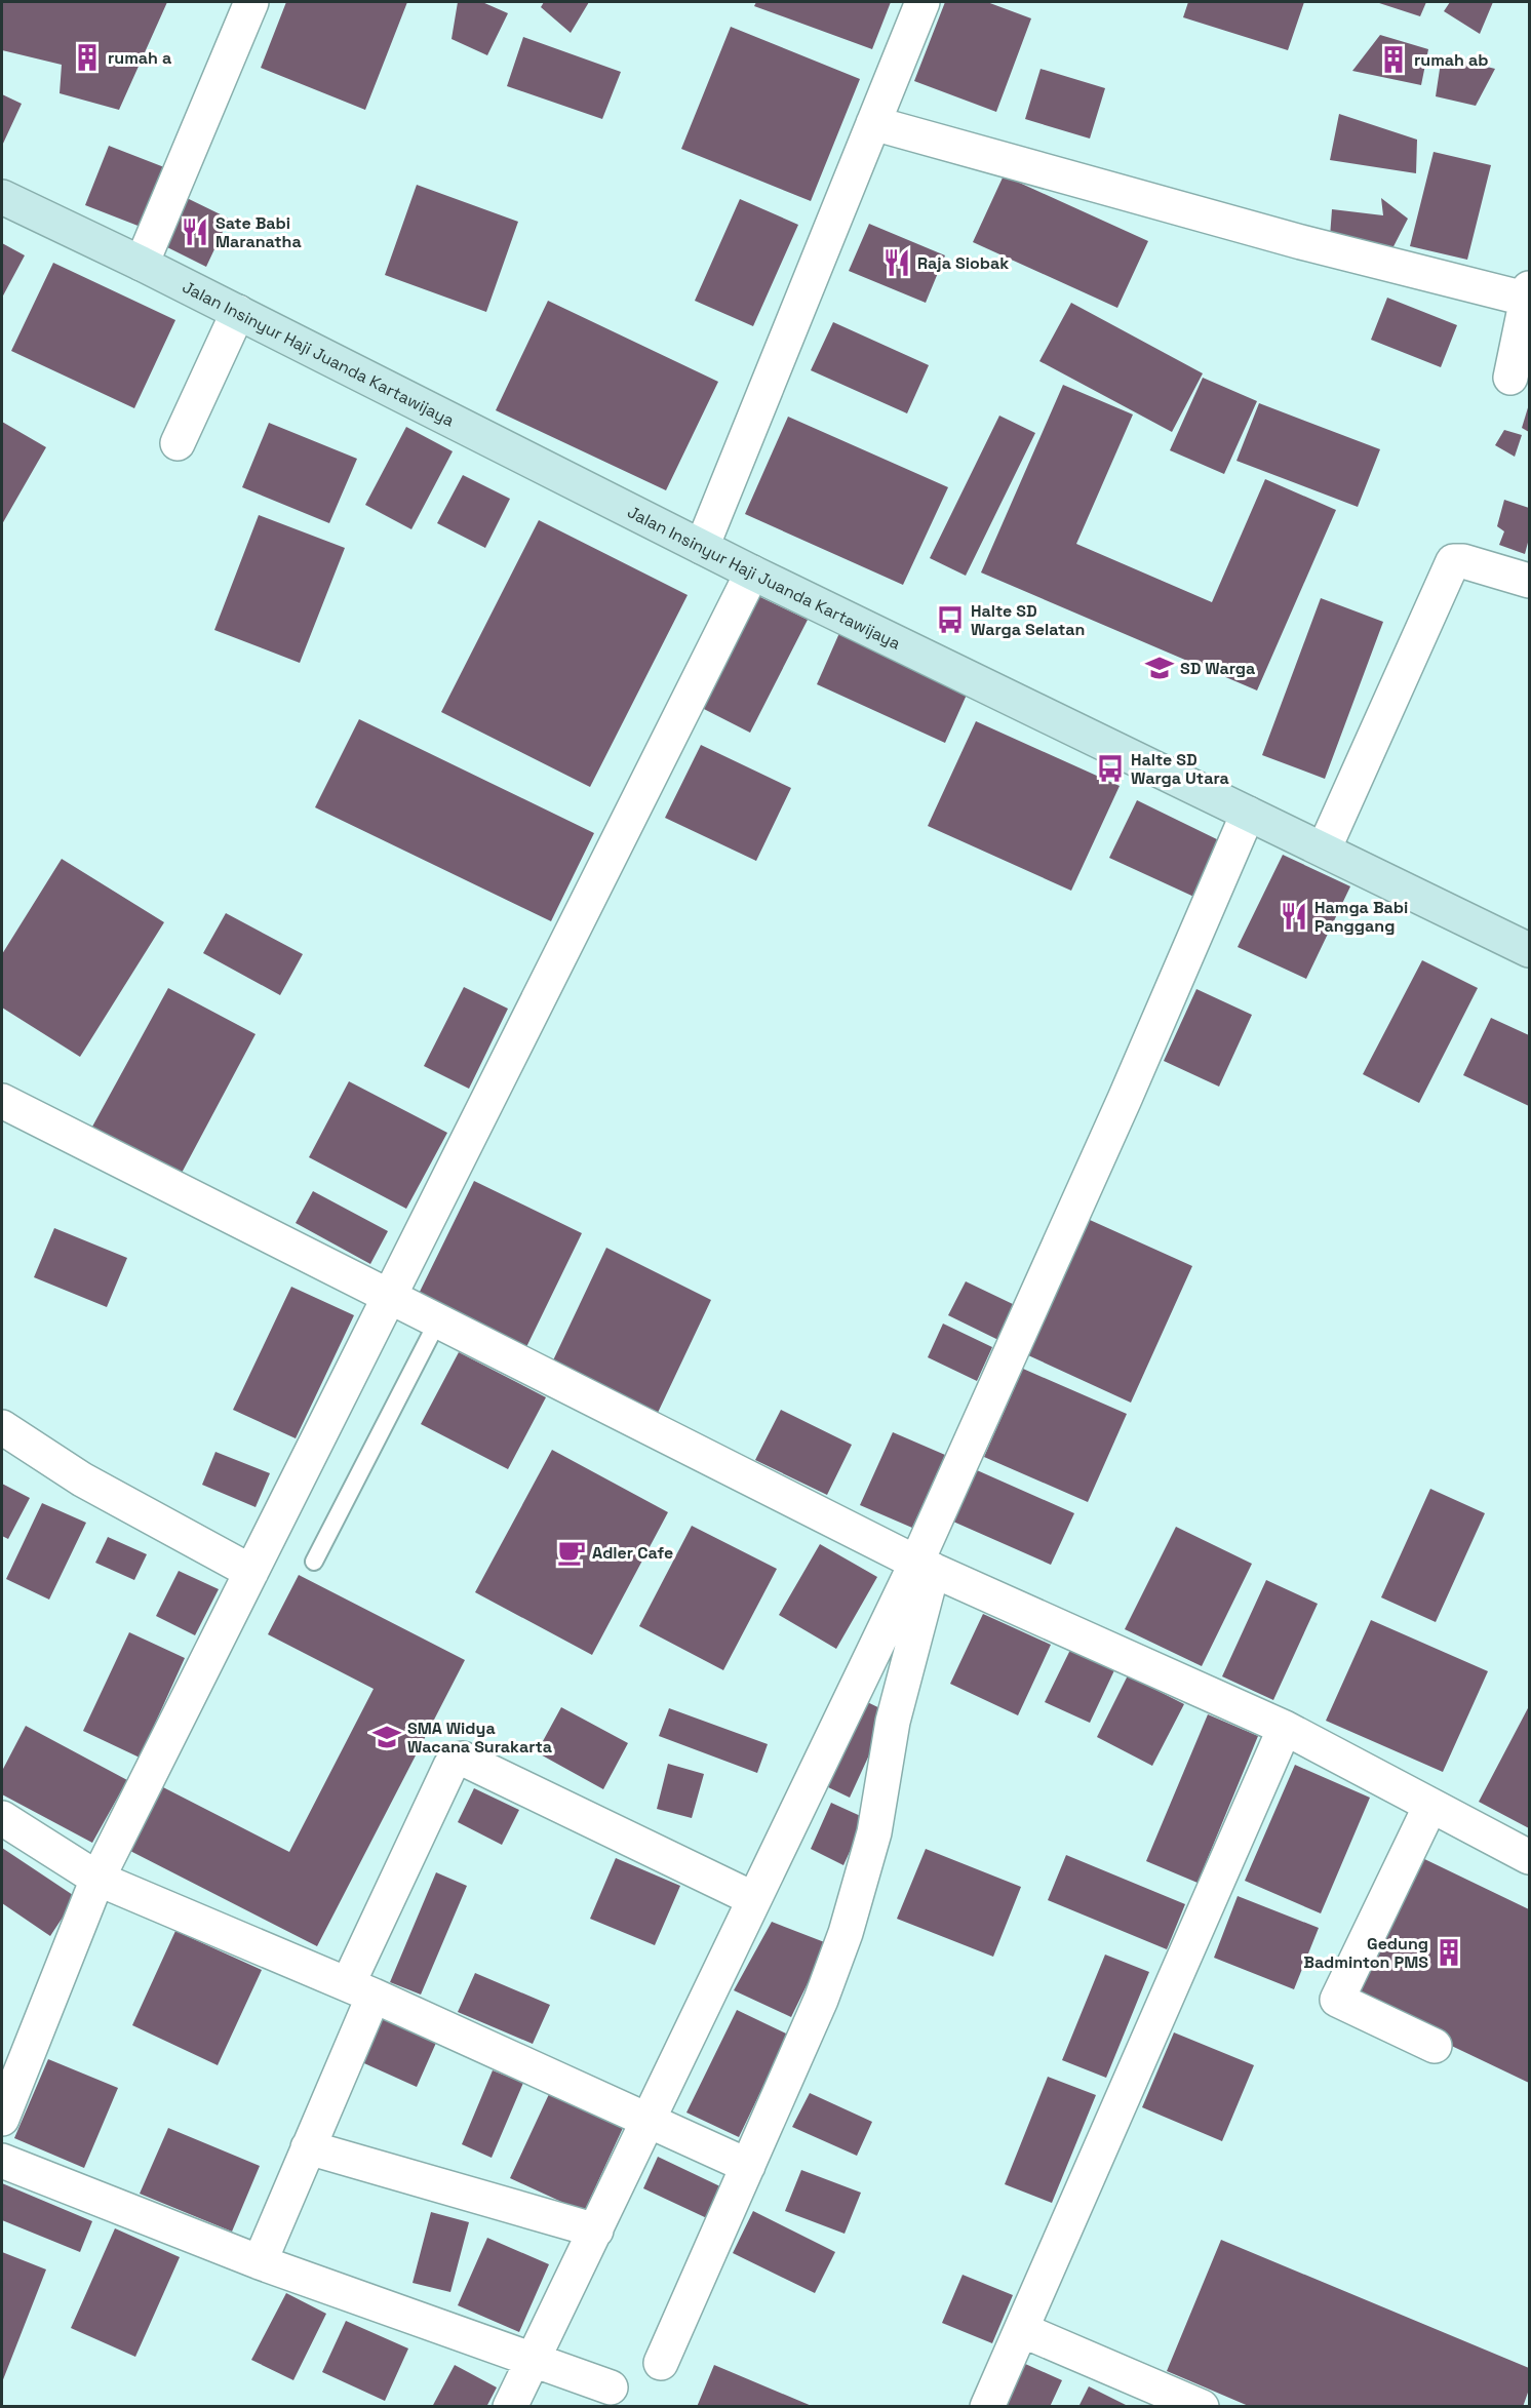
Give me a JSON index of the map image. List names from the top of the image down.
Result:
{
  "streets": {
    "main road": ["Jalan Insinyur Haji Juanda Kartawijaya"]
  },
  "places": {
    "building": ["rumah a", "rumah ab", "Gedung Badminton PMS"],
    "restaurant": ["Sate Babi Maranatha", "Raja Siobak", "Hamga Babi Panggang"],
    "bus stop": ["Halte SD Warga Selatan", "Halte SD Warga Utara"],
    "school or university": ["SD Warga", "SMA Widya Wacana Surakarta"],
    "cafe": ["Adler Cafe"]
  }
}
